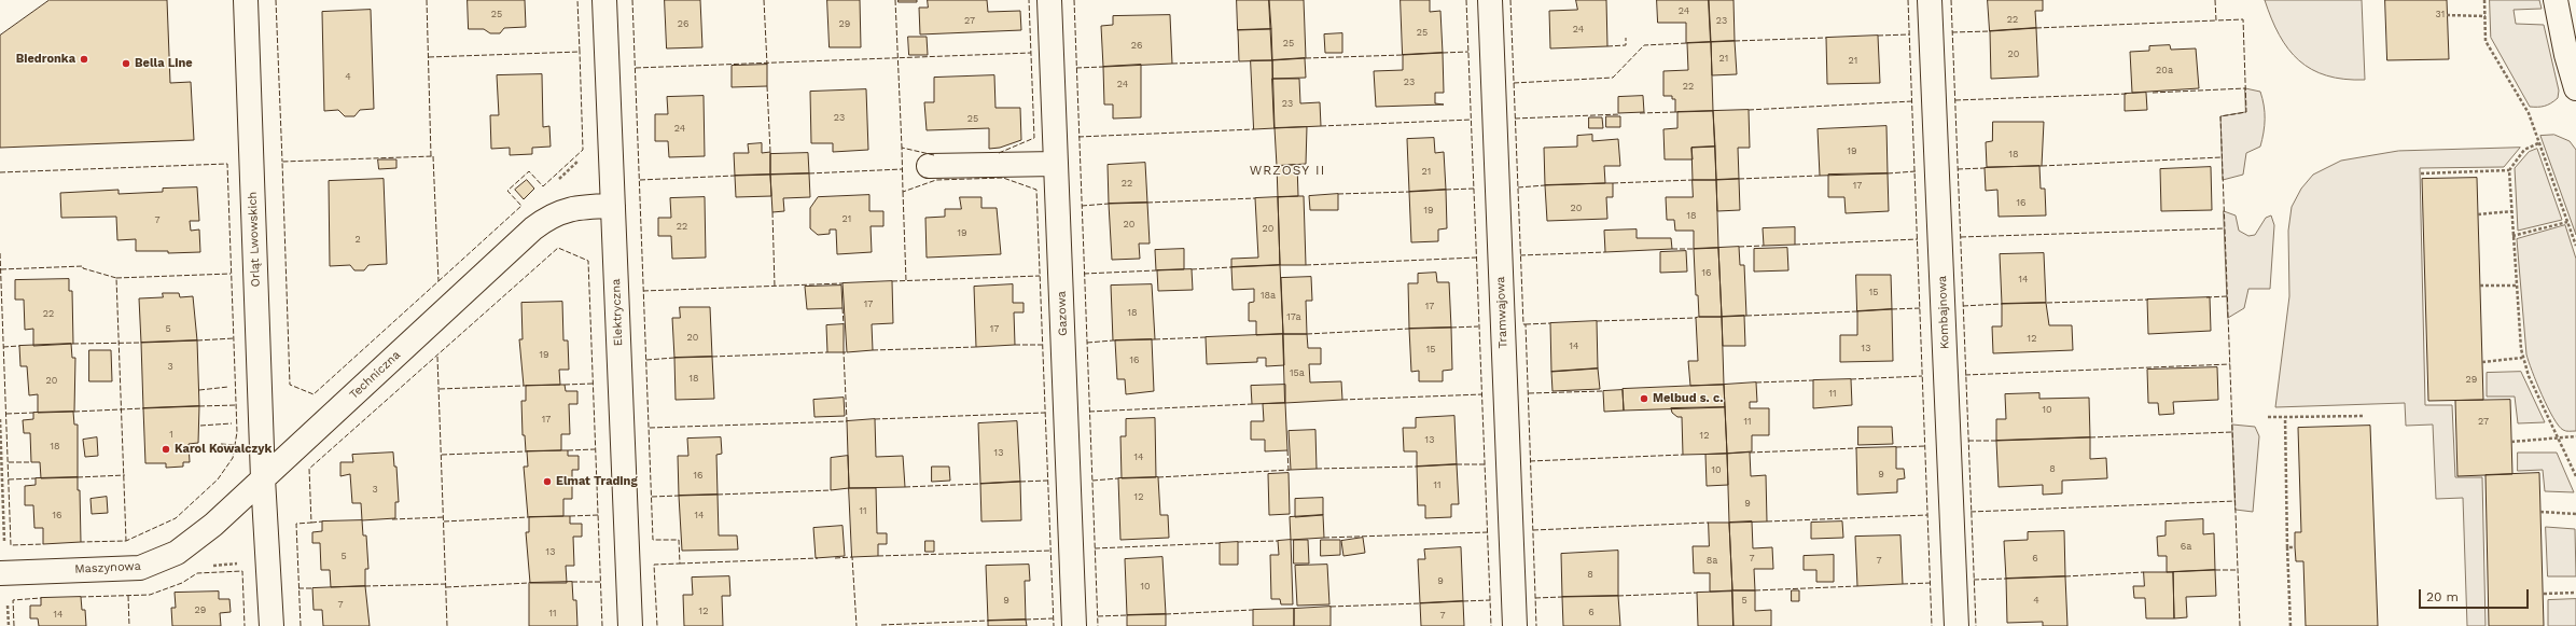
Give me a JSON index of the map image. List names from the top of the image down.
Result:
{
  "streets": {
    "street": [
      "Orląt Lwowskich",
      "Elektryczna",
      "Tramwajowa",
      "Kombajnowa",
      "Gazowa",
      "Techniczna",
      "Maszynowa"
    ]
  },
  "crossings": [
    ["Orląt Lwowskich", "Techniczna"],
    ["Orląt Lwowskich", "Maszynowa"],
    ["Elektryczna", "Techniczna"],
    ["Techniczna", "Maszynowa"]
  ],
  "districts": ["WRZOSY II"],
  "places": [
    "Biedronka",
    "Bella Line",
    "Melbud s. c.",
    "Karol Kowalczyk",
    "Elmat Trading"
  ],
  "house_numbers": [
    "24",
    "25",
    "31",
    "22",
    "27",
    "23",
    "26",
    "29",
    "24",
    "25",
    "25",
    "26",
    "20",
    "21",
    "21",
    "20a",
    "4",
    "23",
    "24",
    "22",
    "23",
    "23",
    "25",
    "24",
    "19",
    "18",
    "21",
    "22",
    "17",
    "16",
    "20",
    "19",
    "18",
    "21",
    "7",
    "20",
    "22",
    "20",
    "19",
    "2",
    "16",
    "14",
    "15",
    "18a",
    "17",
    "17",
    "18",
    "22",
    "17a",
    "5",
    "17",
    "20",
    "12",
    "14",
    "13",
    "15",
    "19",
    "16",
    "3",
    "15a",
    "18",
    "29",
    "20",
    "11",
    "10",
    "17",
    "11",
    "27",
    "1",
    "12",
    "13",
    "18",
    "13",
    "14",
    "8",
    "10",
    "9",
    "16",
    "11",
    "3",
    "12",
    "9",
    "11",
    "16",
    "14",
    "6a",
    "13",
    "5",
    "7",
    "6",
    "8a",
    "7",
    "8",
    "9",
    "10",
    "9",
    "5",
    "4",
    "7",
    "29",
    "12",
    "6",
    "11",
    "14",
    "7"
  ],
  "scale_bar": "20 m"
}
